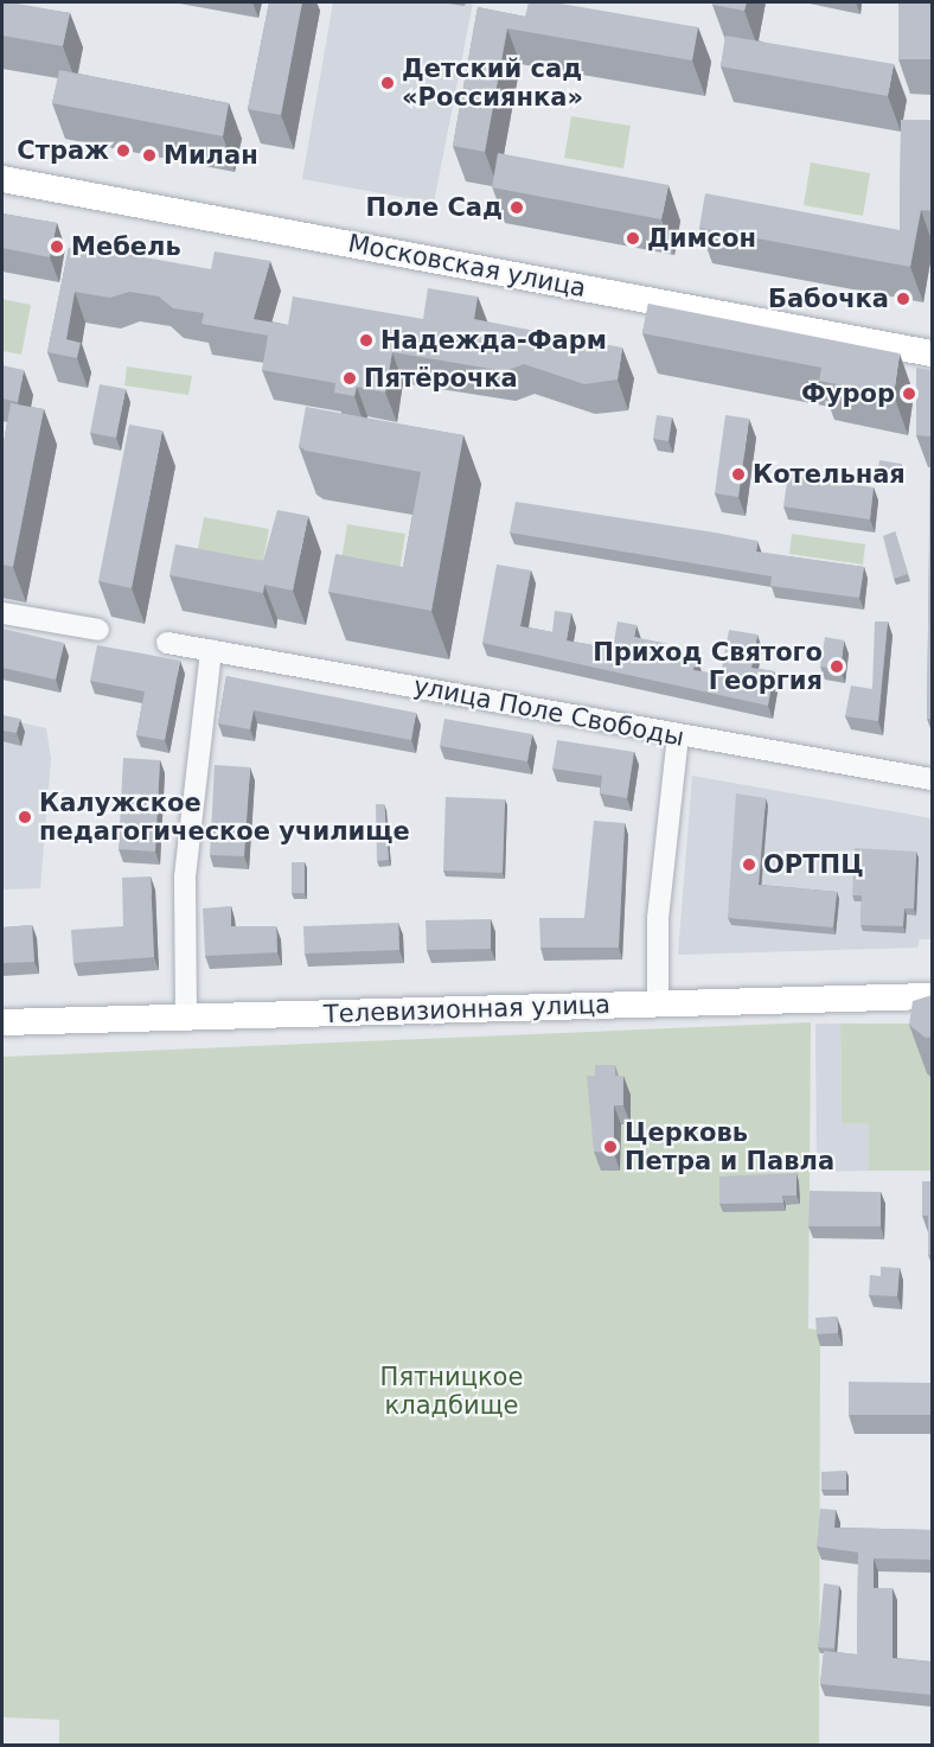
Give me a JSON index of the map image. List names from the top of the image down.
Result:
{
  "streets": {
    "main road": ["Московская улица", "Телевизионная улица"],
    "street": ["улица Поле Свободы"]
  },
  "parks": ["Пятницкое кладбище"],
  "places": [
    "Детский сад «Россиянка»",
    "Страж",
    "Милан",
    "Поле Сад",
    "Димсон",
    "Мебель",
    "Бабочка",
    "Надежда-Фарм",
    "Пятёрочка",
    "Фурор",
    "Котельная",
    "Приход Святого Георгия",
    "Калужское педагогическое училище",
    "ОРТПЦ",
    "Церковь Петра и Павла"
  ]
}
